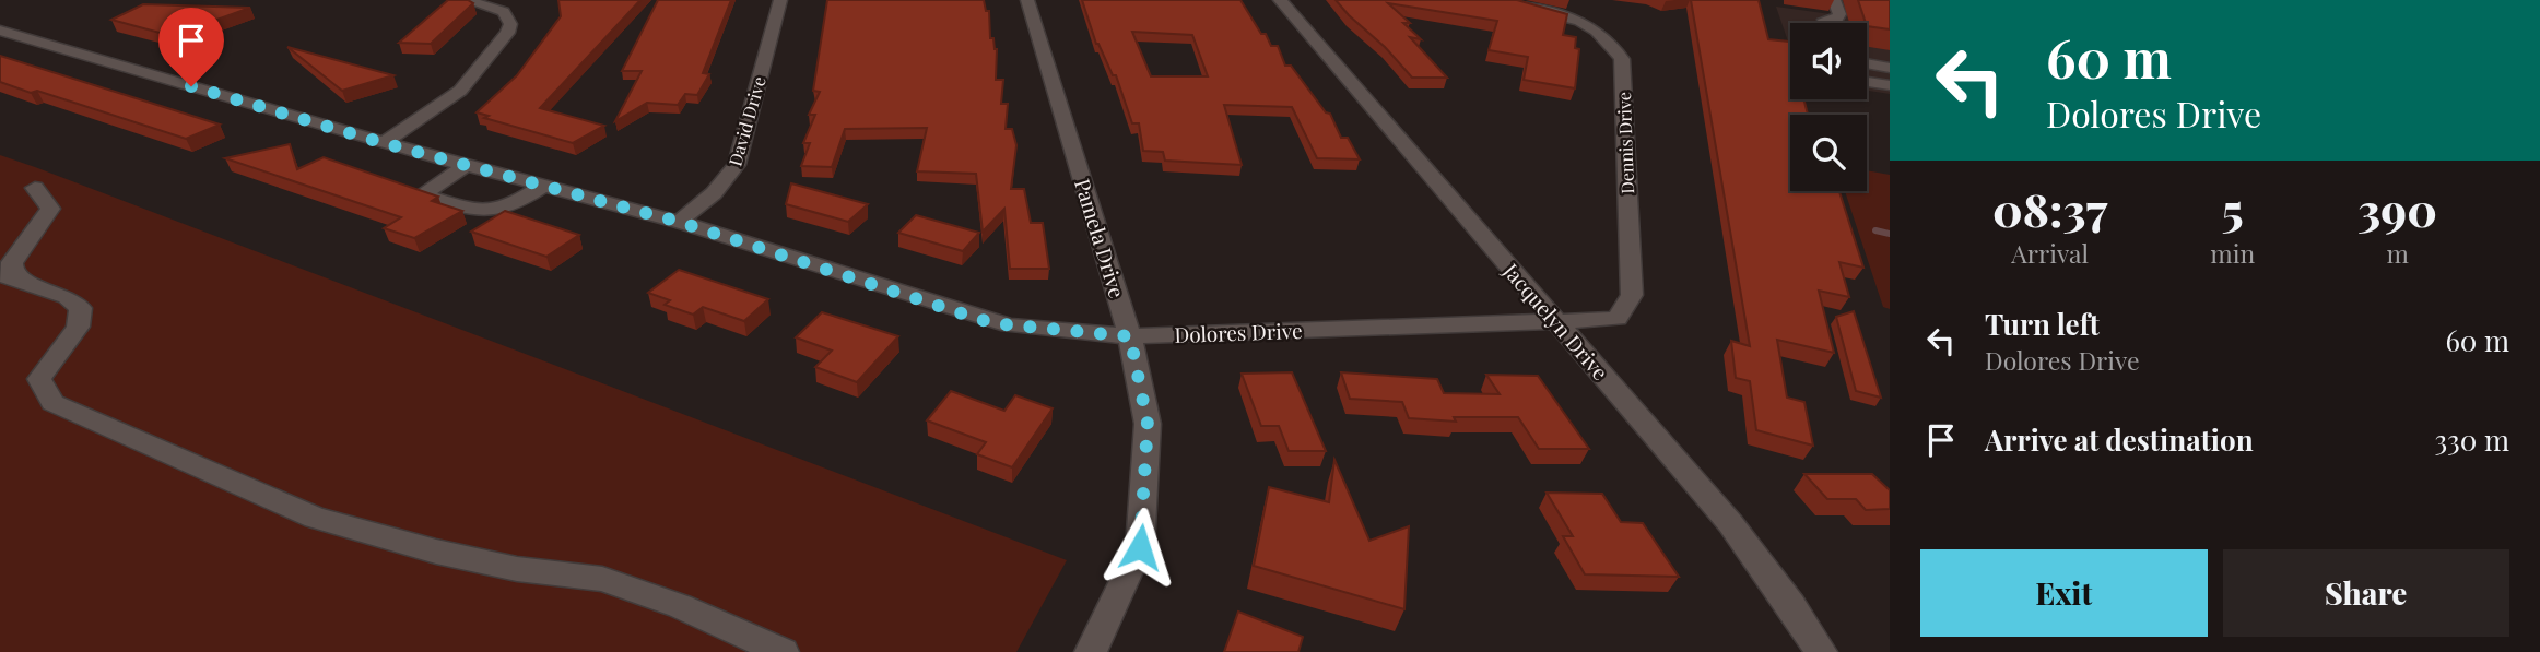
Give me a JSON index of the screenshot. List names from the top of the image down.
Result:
{
  "streets": {
    "street": [
      "David Drive",
      "Dennis Drive",
      "Pamela Drive",
      "Jacquelyn Drive",
      "Dolores Drive"
    ]
  },
  "crossings": [
    ["David Drive", "Dolores Drive"],
    ["Dennis Drive", "Jacquelyn Drive"],
    ["Dennis Drive", "Dolores Drive"],
    ["Pamela Drive", "Dolores Drive"],
    ["Jacquelyn Drive", "Dolores Drive"]
  ],
  "page": {
    "turn": ["60 m", "Dolores Drive"],
    "eta": [
      "08:37",
      "Arrival",
      "5",
      "min",
      "390",
      "m"
    ],
    "list": [
      {
        "name": "Turn left",
        "note": "Dolores Drive",
        "value": "60 m"
      },
      {
        "name": "Arrive at destination",
        "value": "330 m"
      }
    ],
    "buttons": ["Exit", "Share"]
  }
}
